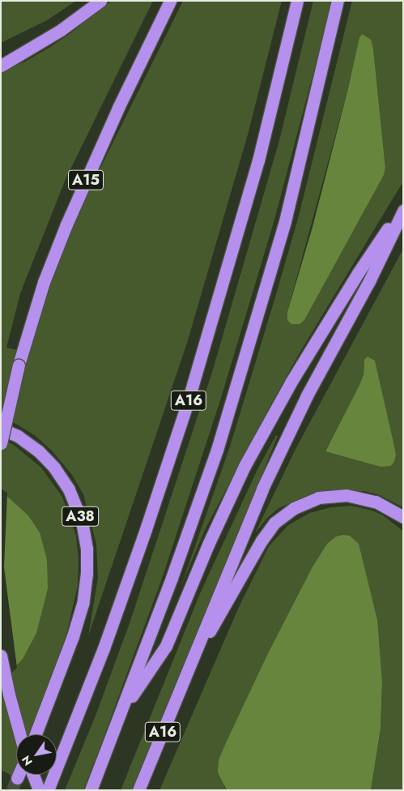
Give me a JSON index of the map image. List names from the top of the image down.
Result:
{
  "streets": {
    "highway": ["A15", "A16", "A38"]
  },
  "north": "bottom left"
}
